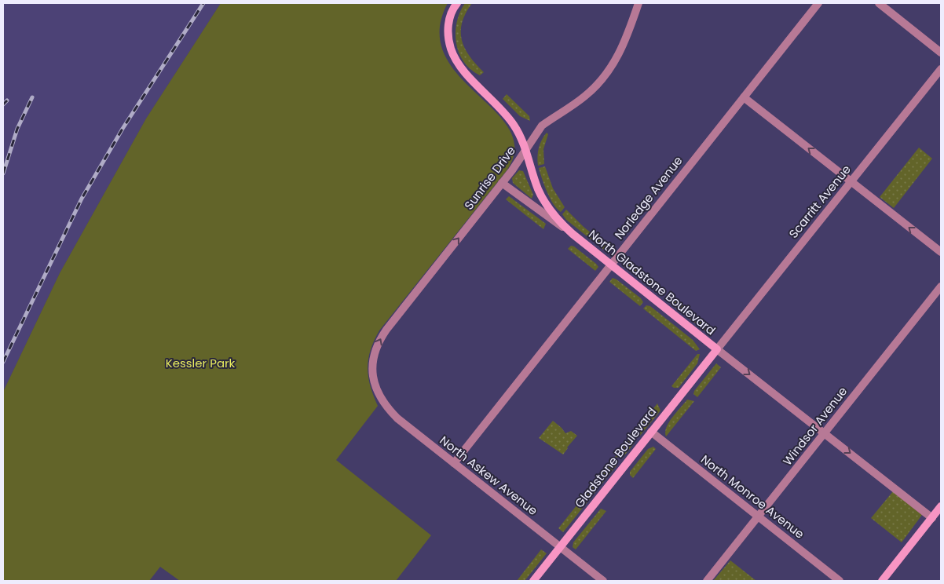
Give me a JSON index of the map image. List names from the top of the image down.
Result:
{
  "streets": {
    "street": [
      "Sunrise Drive",
      "Norledge Avenue",
      "Scarritt Avenue",
      "North Gladstone Boulevard",
      "Windsor Avenue",
      "Gladstone Boulevard",
      "North Askew Avenue",
      "North Monroe Avenue"
    ]
  },
  "crossings": [
    ["Sunrise Drive", "North Gladstone Boulevard"],
    ["Sunrise Drive", "North Askew Avenue"],
    ["Norledge Avenue", "North Gladstone Boulevard"],
    ["Norledge Avenue", "North Askew Avenue"],
    ["Scarritt Avenue", "North Gladstone Boulevard"],
    ["Scarritt Avenue", "Gladstone Boulevard"],
    ["North Gladstone Boulevard", "Gladstone Boulevard"],
    ["Windsor Avenue", "North Monroe Avenue"],
    ["Gladstone Boulevard", "North Askew Avenue"],
    ["Gladstone Boulevard", "North Monroe Avenue"]
  ],
  "one_way": ["Sunrise Drive"],
  "parks": ["Kessler Park"]
}
